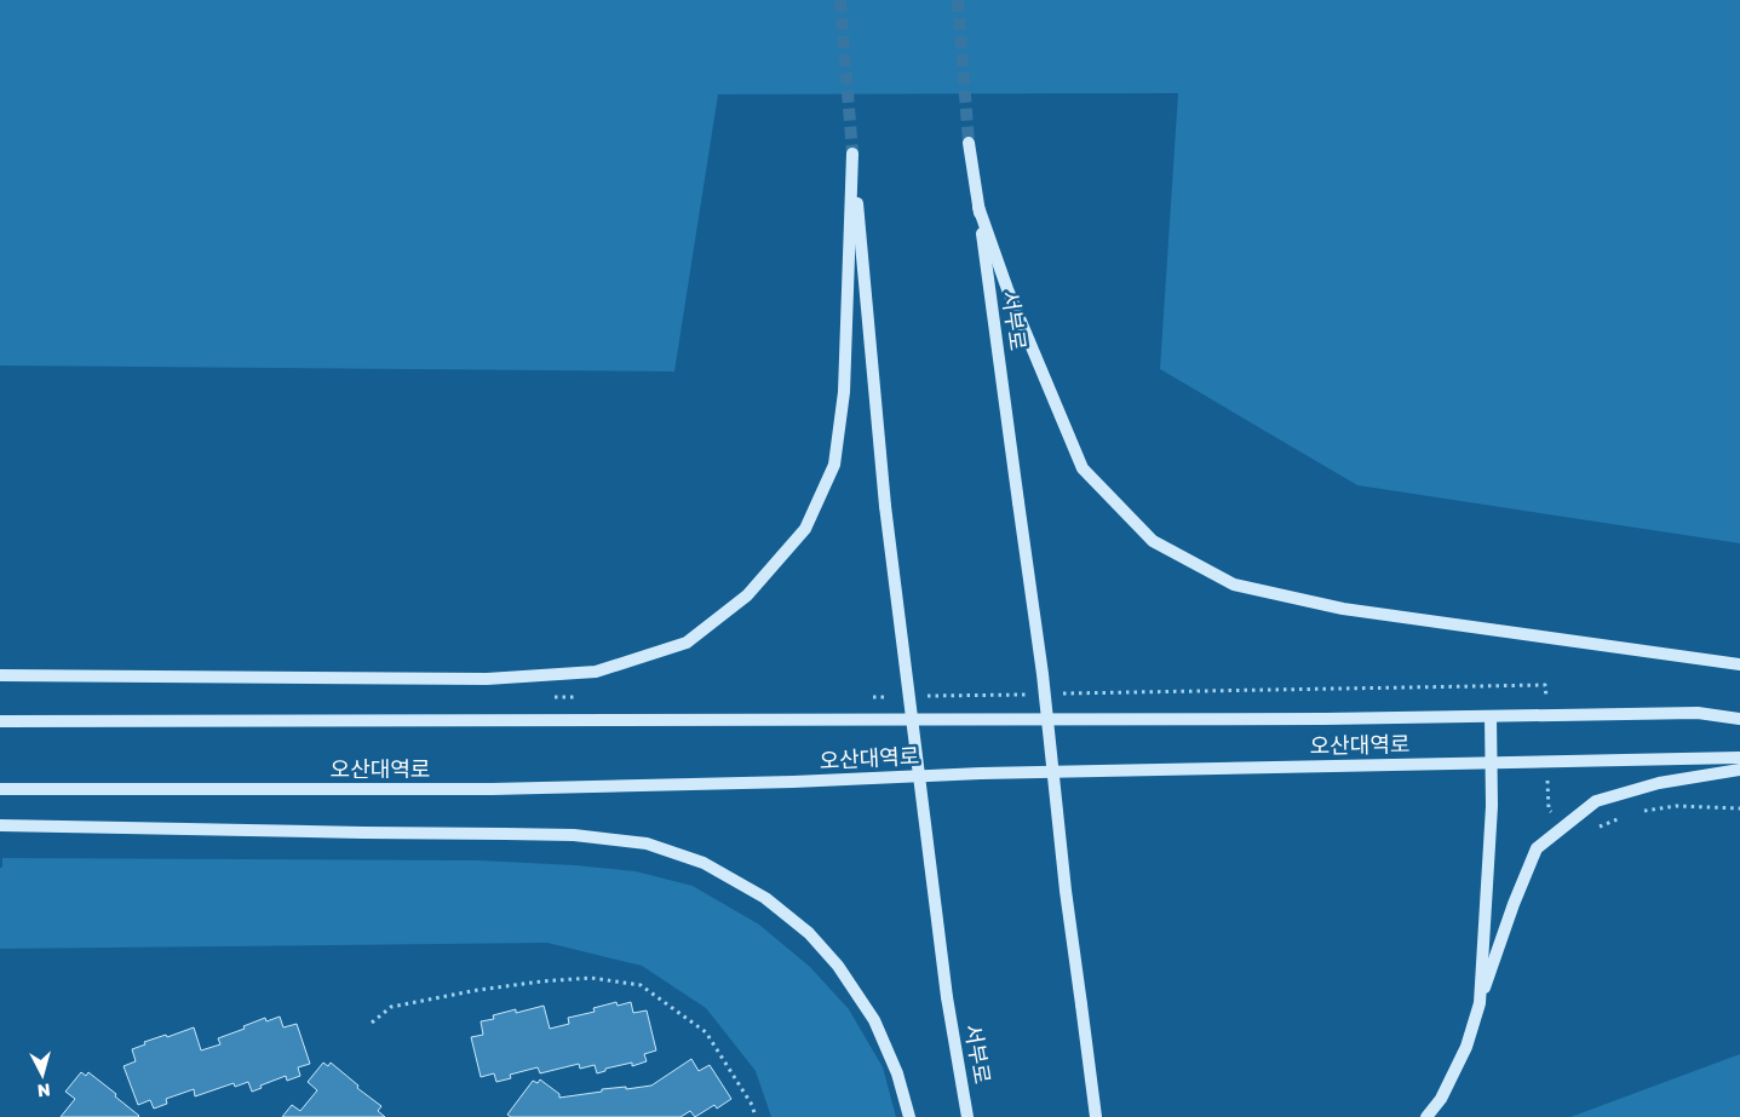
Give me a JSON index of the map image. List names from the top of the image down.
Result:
{
  "streets": {
    "main road": ["서부로", "오산대역로"]
  },
  "north": "bottom"
}
